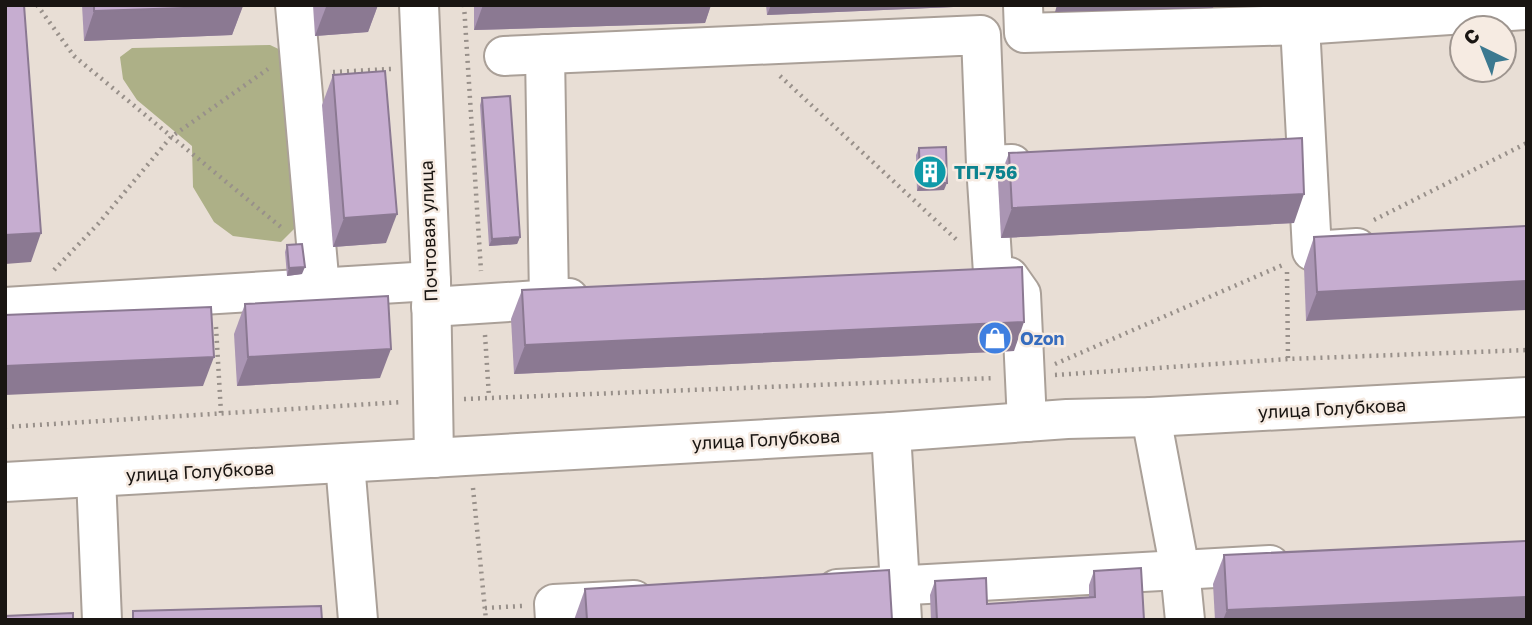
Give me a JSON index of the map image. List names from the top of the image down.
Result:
{
  "streets": {
    "main road": ["Почтовая улица", "улица Голубкова"]
  },
  "crossings": [
    ["Почтовая улица", "улица Голубкова"]
  ],
  "places": {
    "building": ["ТП-756"],
    "shop": ["Ozon"]
  },
  "north": "top left"
}
